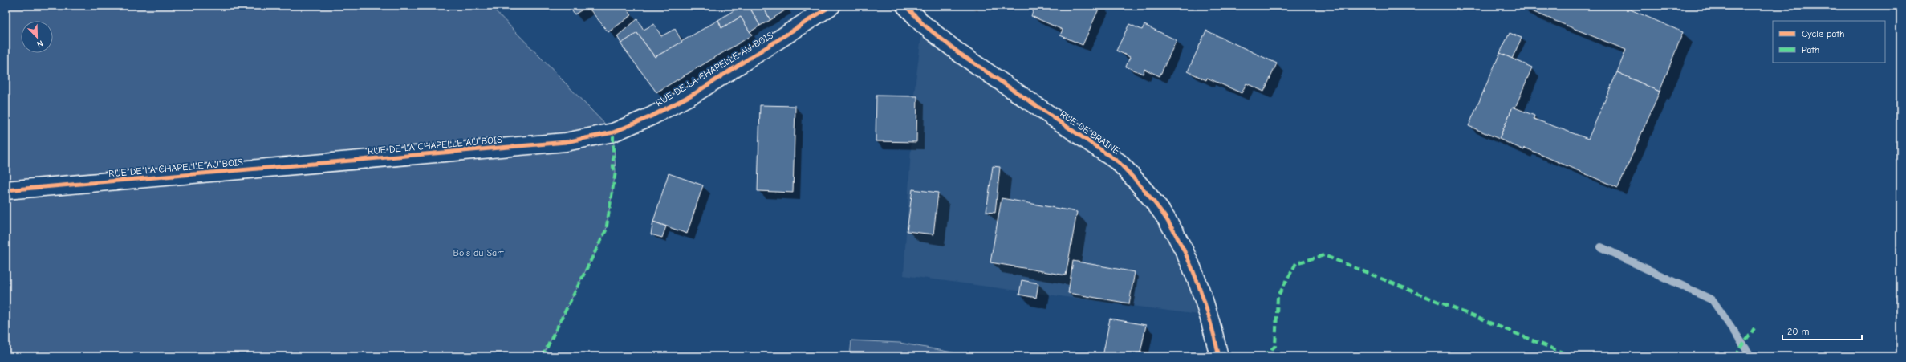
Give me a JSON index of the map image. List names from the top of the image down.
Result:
{
  "streets": {
    "street": ["RUE DE LA CHAPELLE AU BOIS", "RUE DE BRAINE"]
  },
  "parks": ["Bois du Sart"],
  "legend": ["Cycle path", "Path"],
  "scale_bar": "20 m",
  "north": "bottom right"
}
